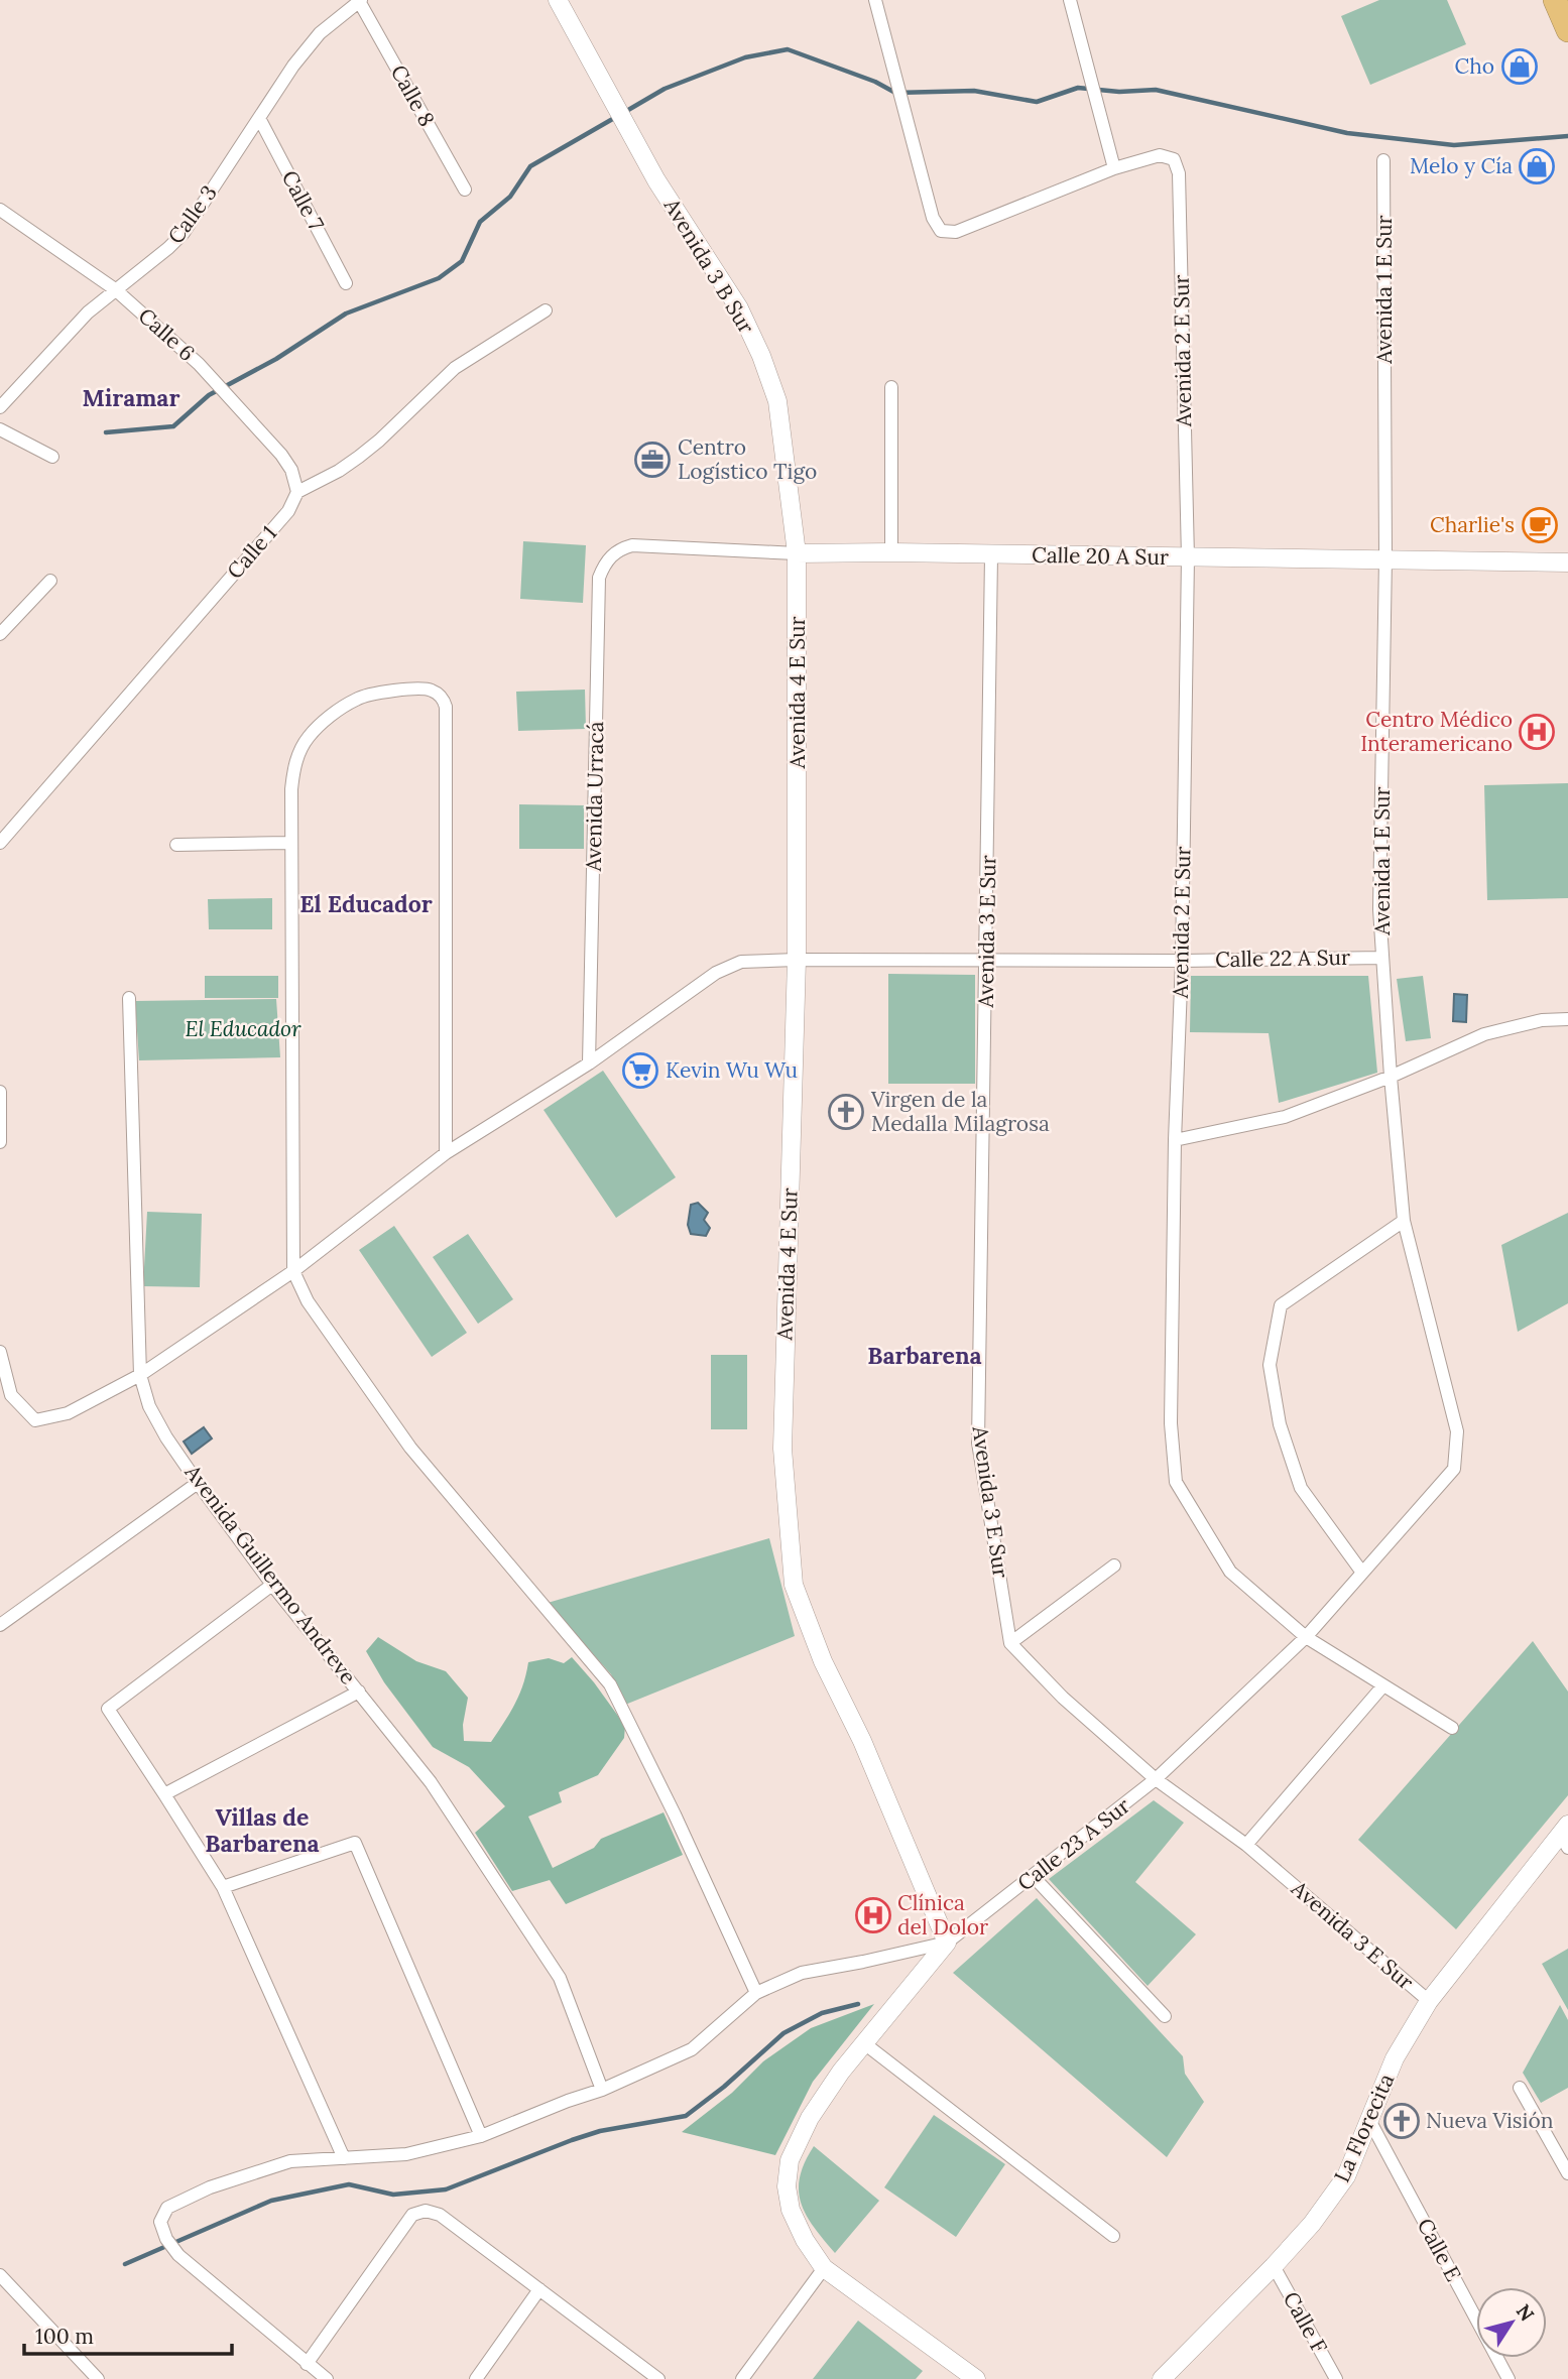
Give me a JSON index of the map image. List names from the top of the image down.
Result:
{
  "streets": {
    "street": [
      "Calle 8",
      "Calle 7",
      "Calle 3",
      "Avenida 3 B Sur",
      "Avenida 1 E Sur",
      "Calle 6",
      "Avenida 2 E Sur",
      "Calle 1",
      "Calle 20 A Sur",
      "Avenida 4 E Sur",
      "Avenida Urracá",
      "Avenida 3 E Sur",
      "Calle 22 A Sur",
      "Avenida Guillermo Andreve",
      "Calle 23 A Sur",
      "La Florecita",
      "Calle E",
      "Calle F"
    ]
  },
  "crossings": [
    ["Calle 8", "Calle 3"],
    ["Calle 7", "Calle 3"],
    ["Calle 3", "Calle 6"],
    ["Avenida 3 B Sur", "Calle 20 A Sur"],
    ["Avenida 3 B Sur", "Avenida 4 E Sur"],
    ["Avenida 1 E Sur", "Calle 20 A Sur"],
    ["Avenida 1 E Sur", "Calle 22 A Sur"],
    ["Avenida 1 E Sur", "Calle 23 A Sur"],
    ["Calle 6", "Calle 1"],
    ["Avenida 2 E Sur", "Calle 20 A Sur"],
    ["Avenida 2 E Sur", "Calle 22 A Sur"],
    ["Avenida 2 E Sur", "Calle 23 A Sur"],
    ["Calle 20 A Sur", "Avenida 4 E Sur"],
    ["Calle 20 A Sur", "Avenida Urracá"],
    ["Calle 20 A Sur", "Avenida 3 E Sur"],
    ["Avenida 4 E Sur", "Calle 22 A Sur"],
    ["Avenida 4 E Sur", "Calle 23 A Sur"],
    ["Avenida Urracá", "Calle 22 A Sur"],
    ["Avenida 3 E Sur", "Calle 22 A Sur"],
    ["Avenida 3 E Sur", "Calle 23 A Sur"],
    ["Avenida 3 E Sur", "La Florecita"],
    ["Calle 22 A Sur", "Avenida Guillermo Andreve"],
    ["Avenida Guillermo Andreve", "Calle 23 A Sur"],
    ["La Florecita", "Calle E"],
    ["La Florecita", "Calle F"]
  ],
  "districts": [
    "Miramar",
    "El Educador",
    "Barbarena",
    "Villas de Barbarena"
  ],
  "parks": ["El Educador"],
  "places": {
    "shop": ["Cho", "Melo y Cía"],
    "office": ["Centro Logístico Tigo"],
    "cafe": ["Charlie's"],
    "hospital": ["Centro Médico Interamericano", "Clínica del Dolor"],
    "supermarket": ["Kevin Wu Wu"],
    "church": ["Virgen de la Medalla Milagrosa", "Nueva Visión"]
  },
  "scale_bar": "100 m",
  "north": "top right"
}
